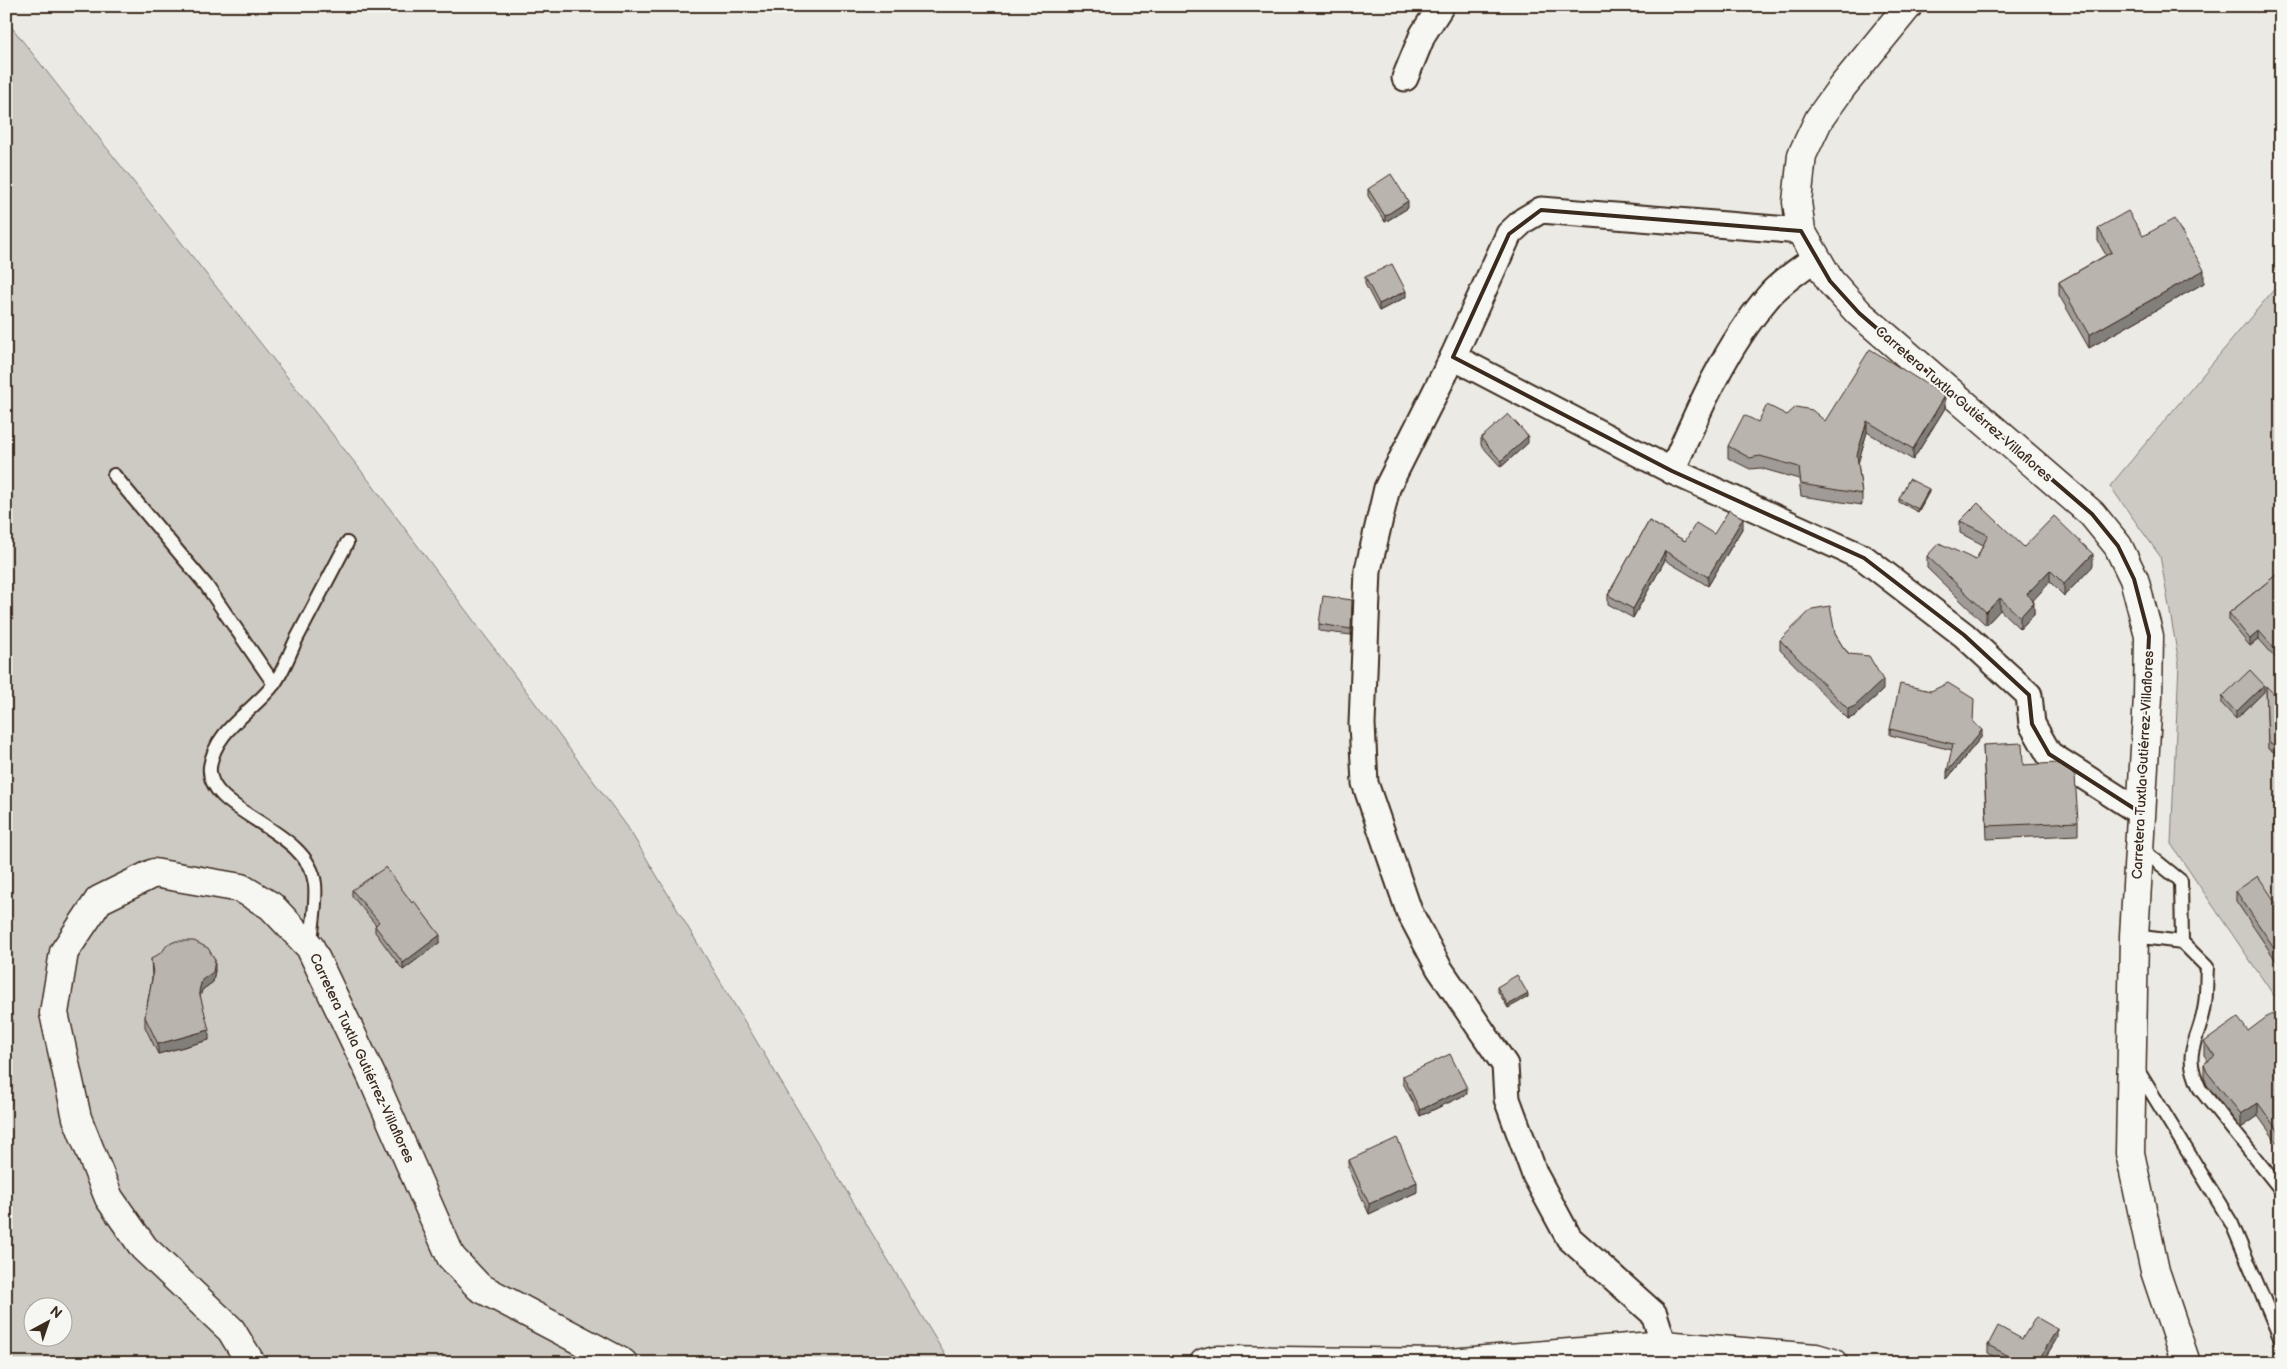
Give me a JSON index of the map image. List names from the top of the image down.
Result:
{
  "streets": {
    "main road": ["Carretera Tuxtla Gutiérrez-Villaflores"]
  },
  "north": "top right"
}
